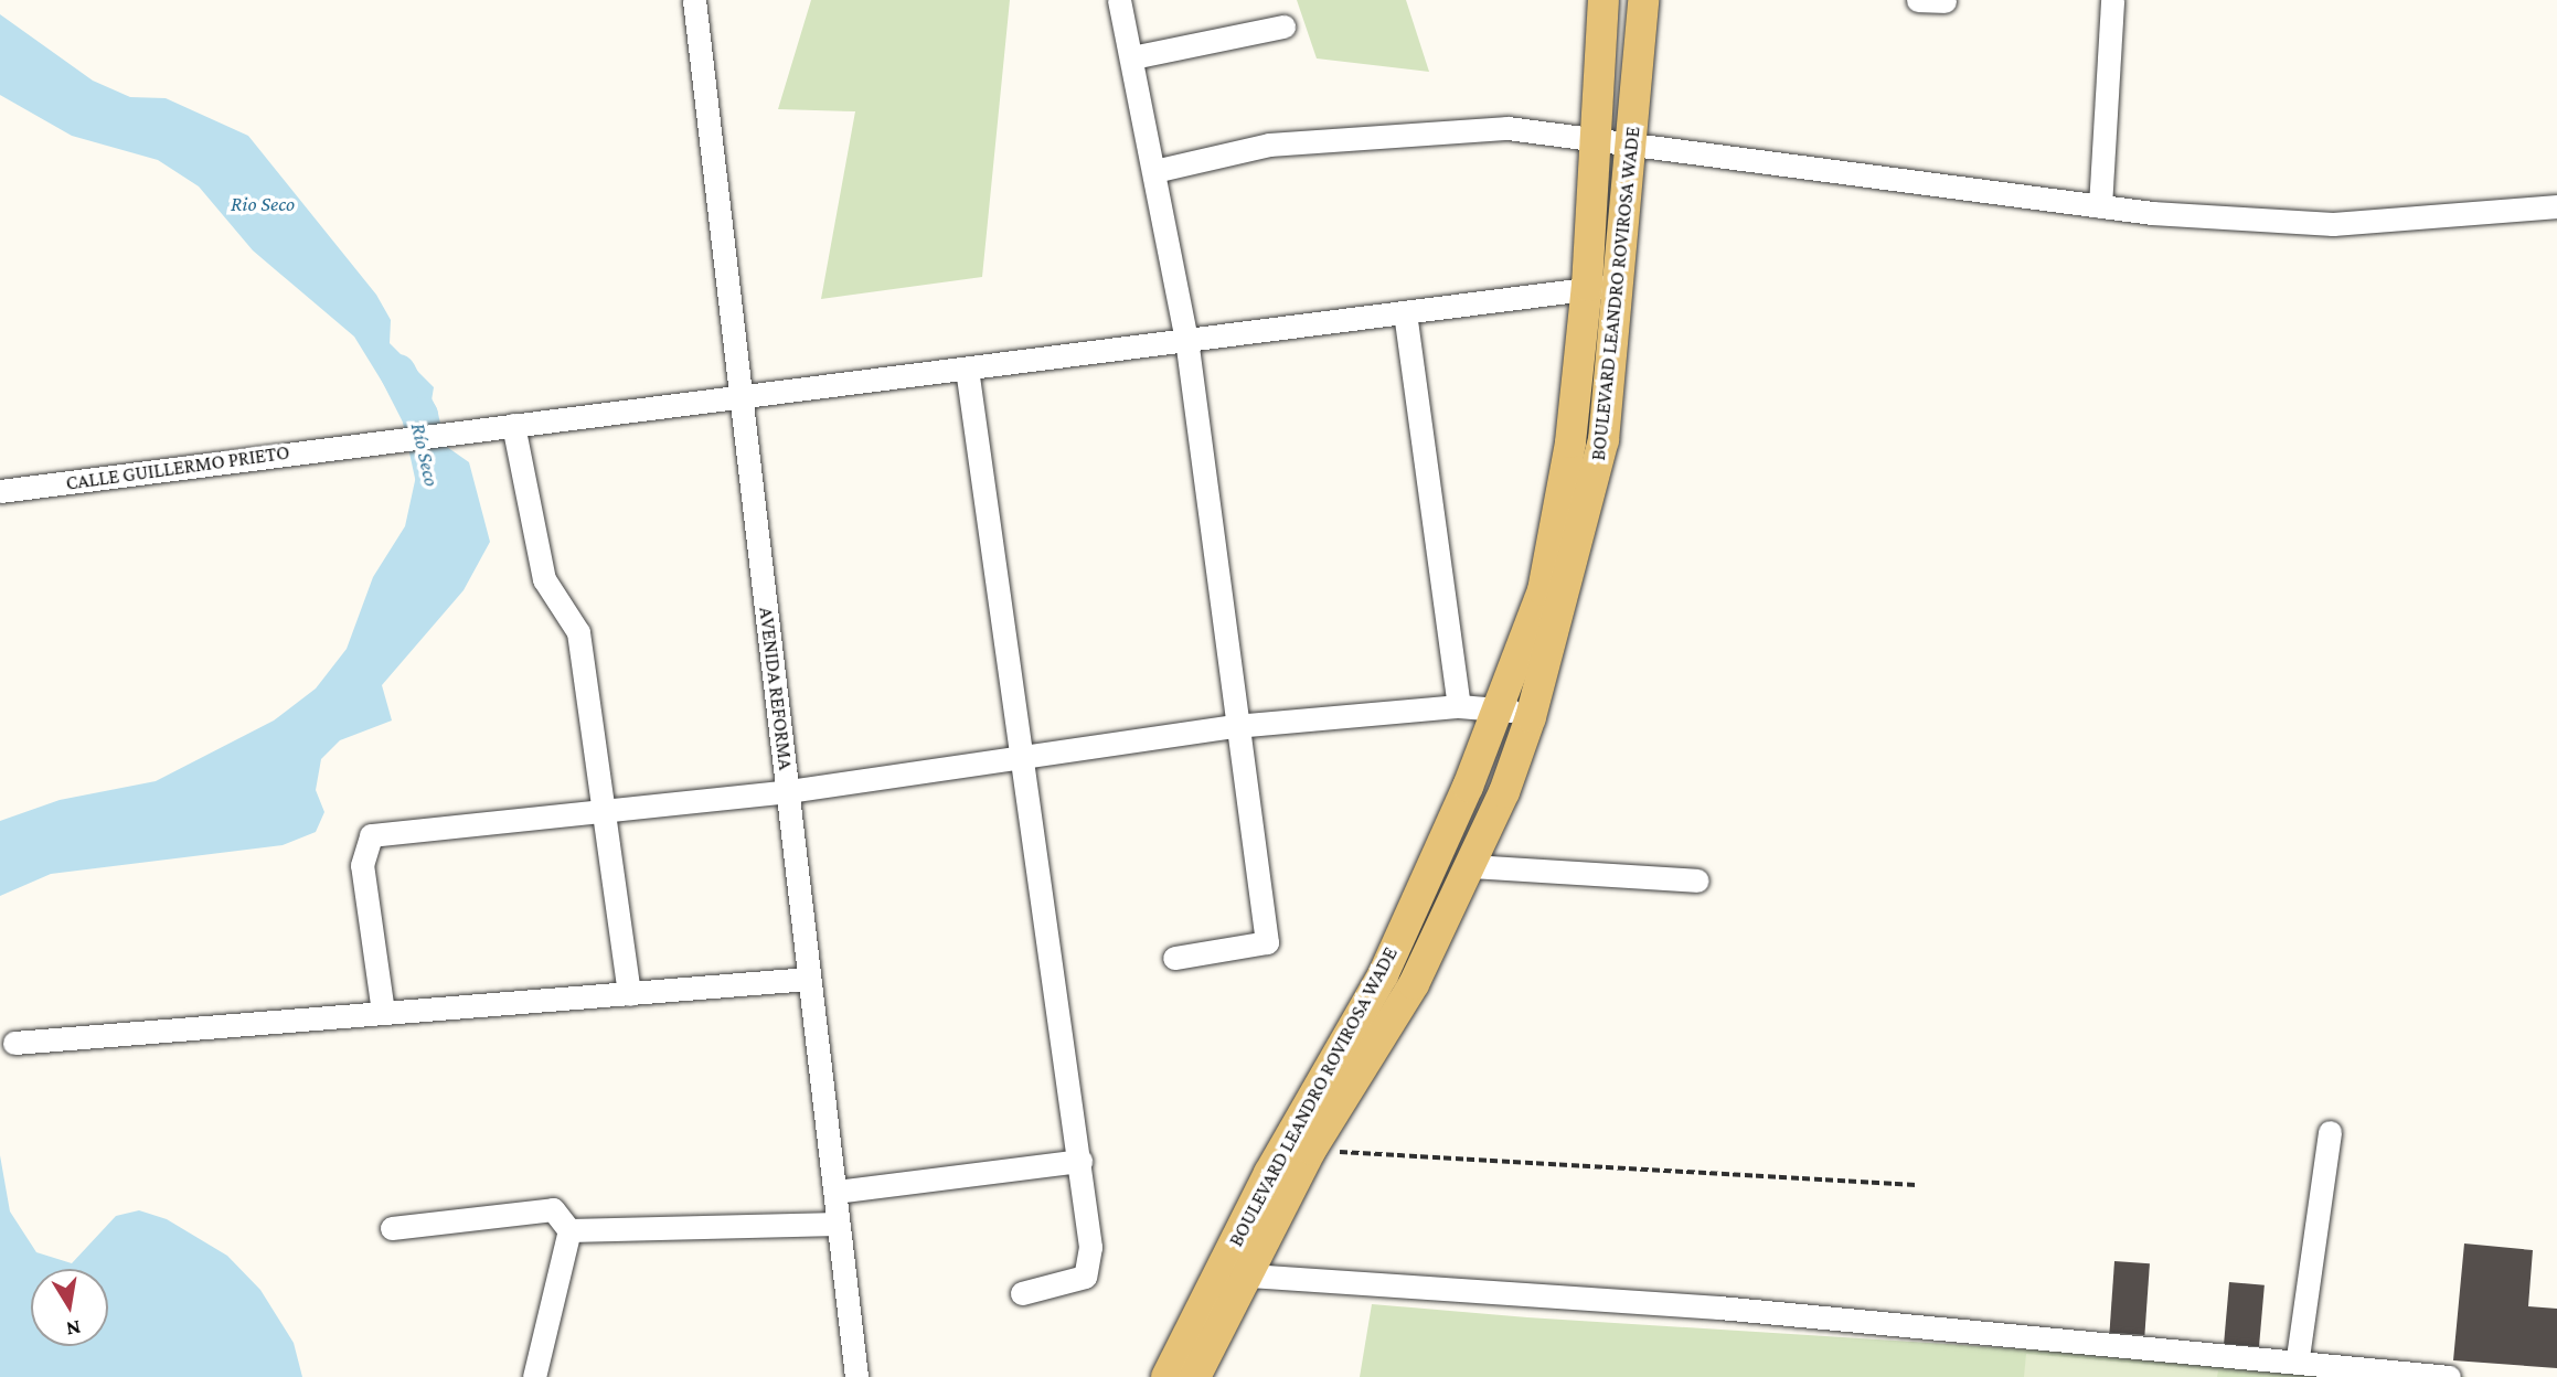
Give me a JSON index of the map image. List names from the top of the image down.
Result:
{
  "streets": {
    "main road": ["BOULEVARD LEANDRO ROVIROSA WADE"],
    "street": ["CALLE GUILLERMO PRIETO", "AVENIDA REFORMA"]
  },
  "crossings": [
    ["BOULEVARD LEANDRO ROVIROSA WADE", "CALLE GUILLERMO PRIETO"],
    ["CALLE GUILLERMO PRIETO", "AVENIDA REFORMA"]
  ],
  "water": ["Rio Seco", "Río Seco"],
  "north": "bottom"
}
